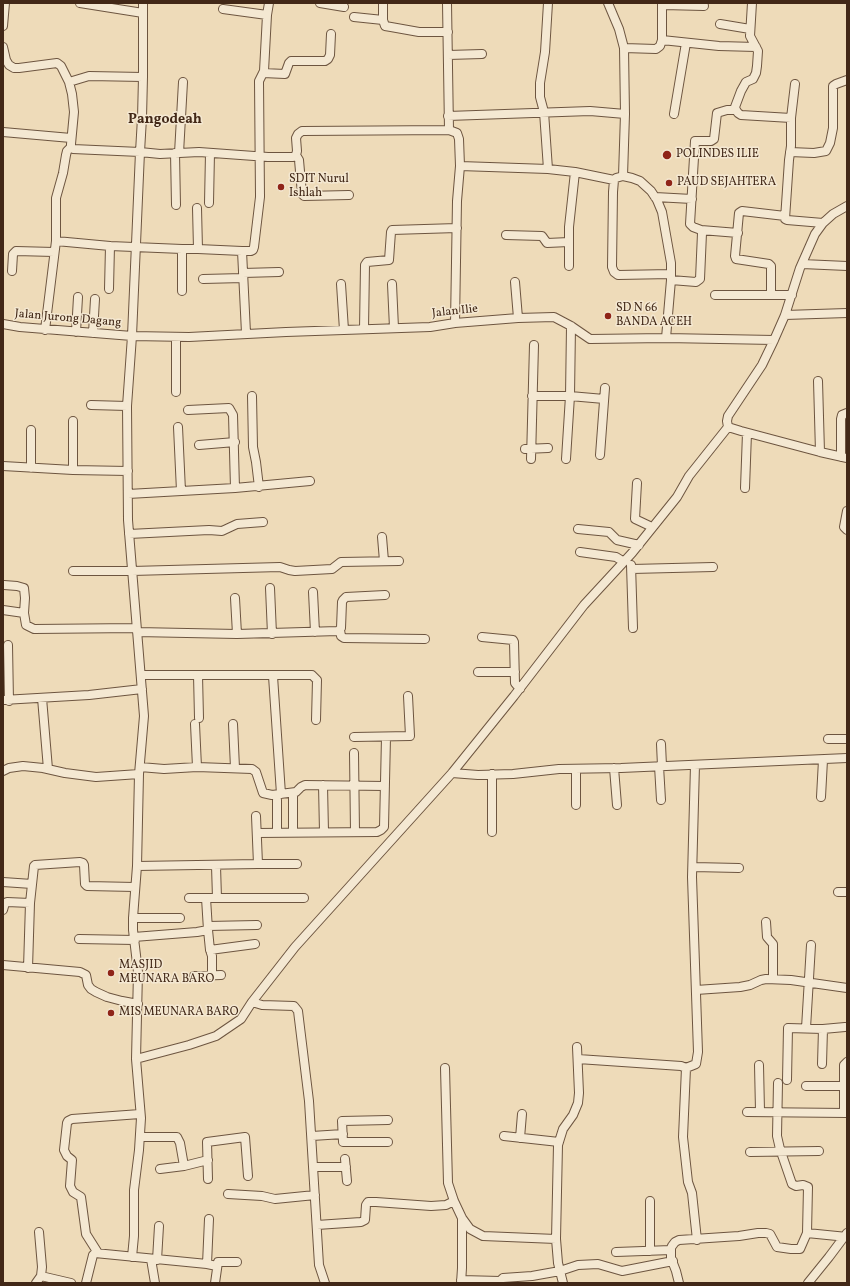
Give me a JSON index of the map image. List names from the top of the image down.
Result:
{
  "streets": {
    "street": ["Jalan Ilie", "Jalan Jurong Dagang"]
  },
  "crossings": [
    ["Jalan Ilie", "Jalan Jurong Dagang"]
  ],
  "districts": ["Pangodeah"],
  "places": [
    "POLINDES ILIE",
    "PAUD SEJAHTERA",
    "SDIT Nurul Ishlah",
    "SD N 66 BANDA ACEH",
    "MASJID MEUNARA BARO",
    "MIS MEUNARA BARO"
  ]
}
